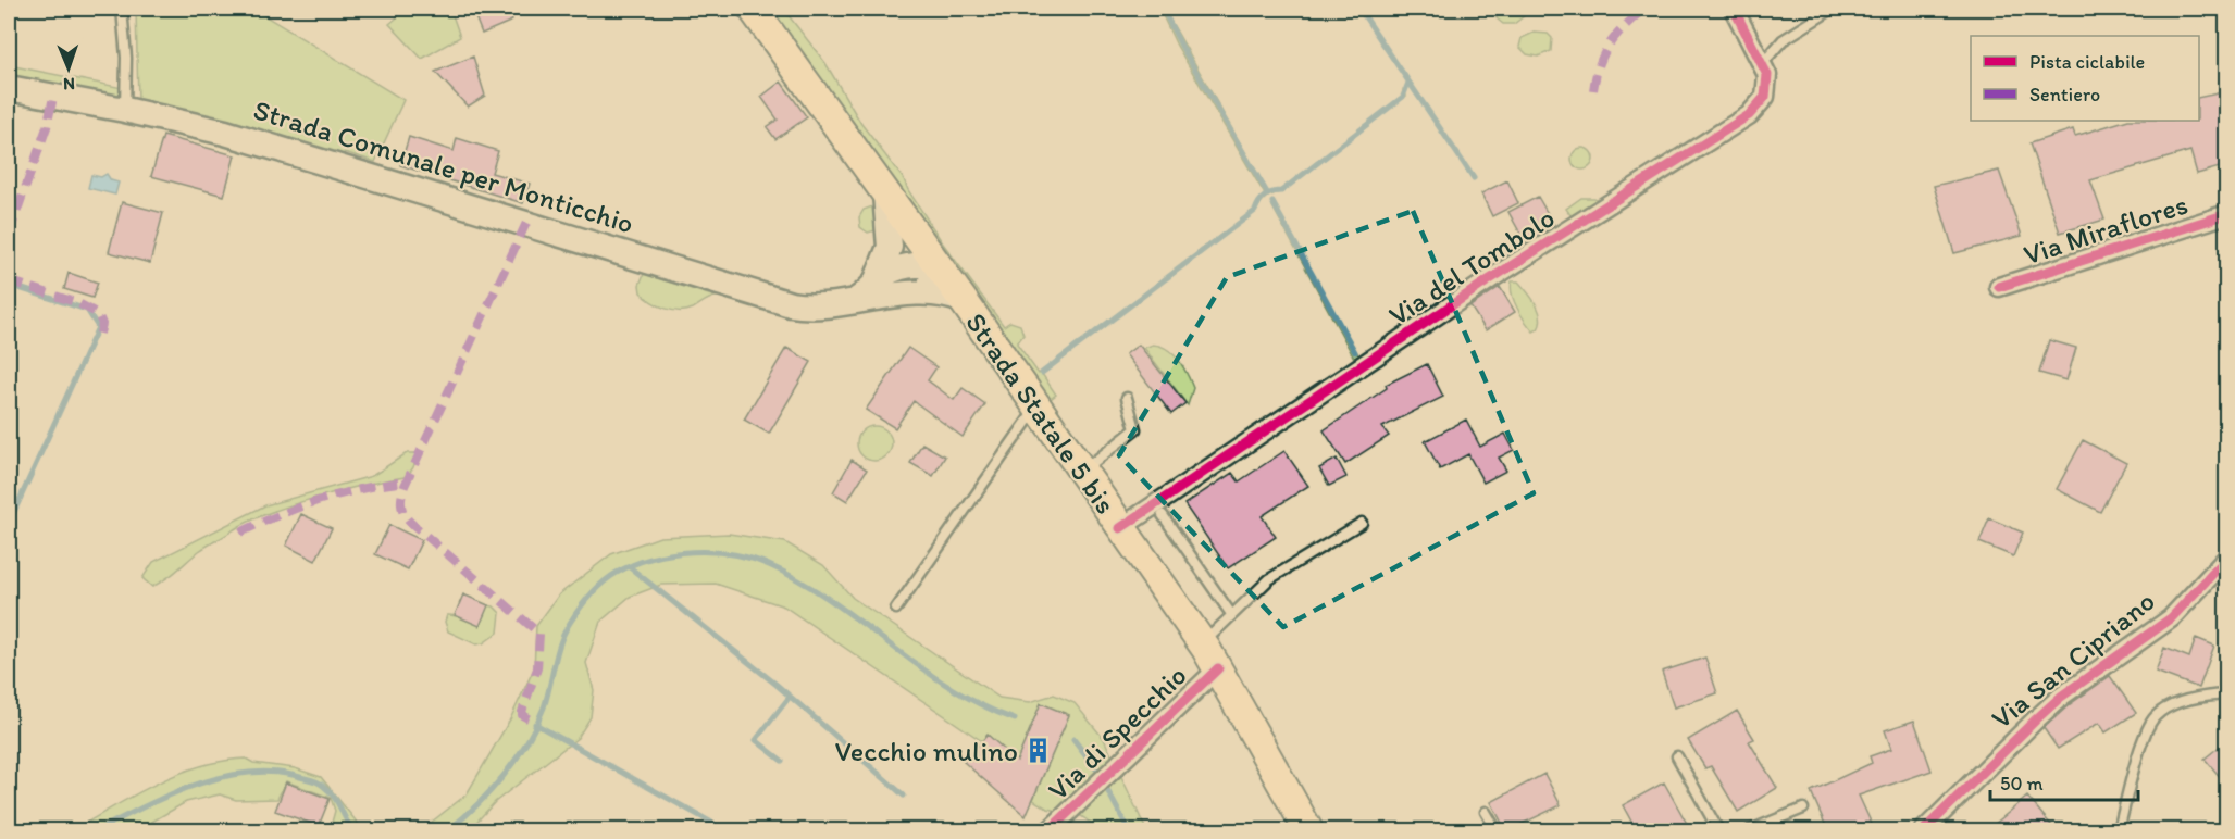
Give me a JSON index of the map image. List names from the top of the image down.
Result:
{
  "streets": {
    "main road": ["Strada Comunale per Monticchio", "Strada Statale 5 bis"],
    "street": [
      "Via Miraflores",
      "Via del Tombolo",
      "Via San Cipriano",
      "Via di Specchio"
    ]
  },
  "crossings": [
    ["Strada Comunale per Monticchio", "Strada Statale 5 bis"],
    ["Via del Tombolo", "Strada Statale 5 bis"],
    ["Strada Statale 5 bis", "Via di Specchio"]
  ],
  "places": {
    "building": ["Vecchio mulino"]
  },
  "legend": ["Pista ciclabile", "Sentiero"],
  "scale_bar": "50 m",
  "north": "bottom"
}
